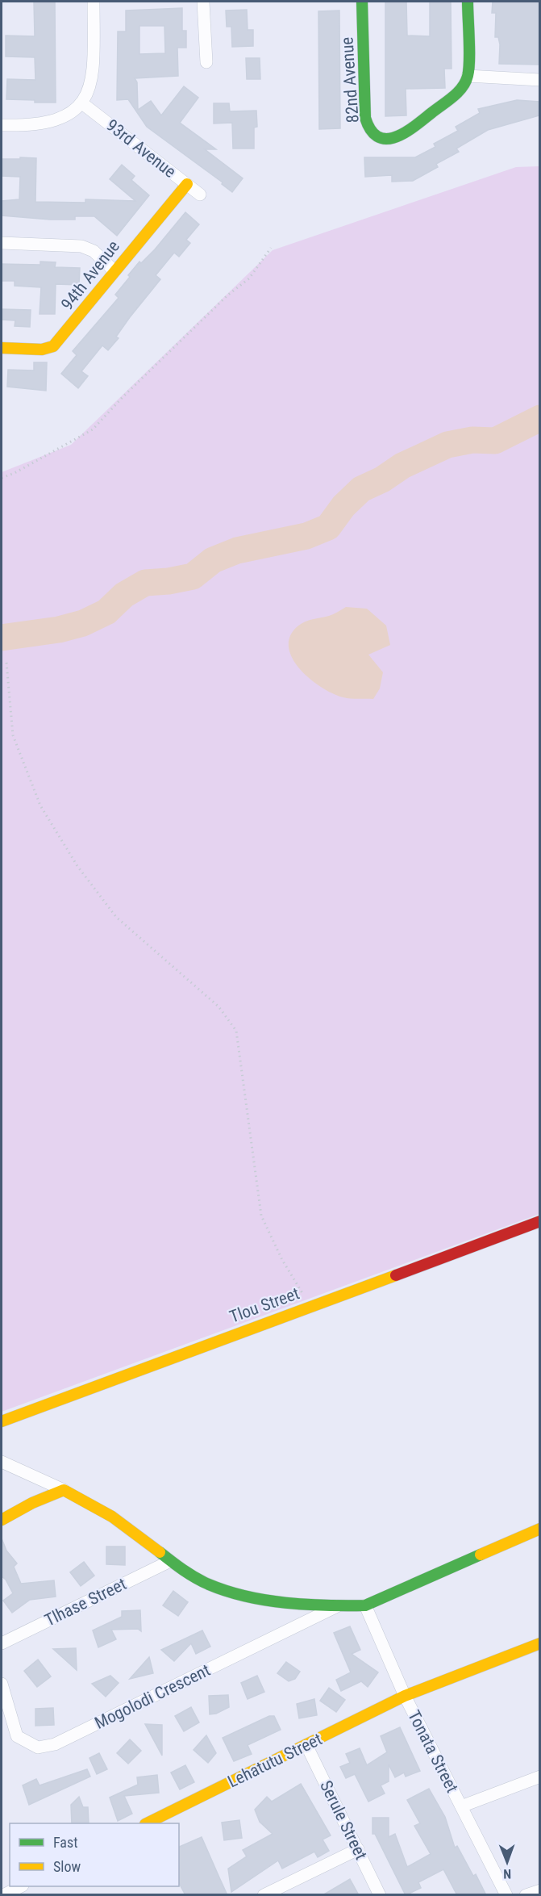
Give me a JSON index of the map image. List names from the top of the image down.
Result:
{
  "streets": {
    "street": [
      "82nd Avenue",
      "93rd Avenue",
      "94th Avenue",
      "Tlou Street",
      "Tlhase Street",
      "Mogolodi Crescent",
      "Tonata Street",
      "Lehatutu Street",
      "Serule Street"
    ]
  },
  "crossings": [
    ["93rd Avenue", "94th Avenue"],
    ["Tlhase Street", "Mogolodi Crescent"],
    ["Mogolodi Crescent", "Tonata Street"],
    ["Tonata Street", "Lehatutu Street"],
    ["Lehatutu Street", "Serule Street"]
  ],
  "legend": ["Fast", "Slow"],
  "north": "bottom"
}
